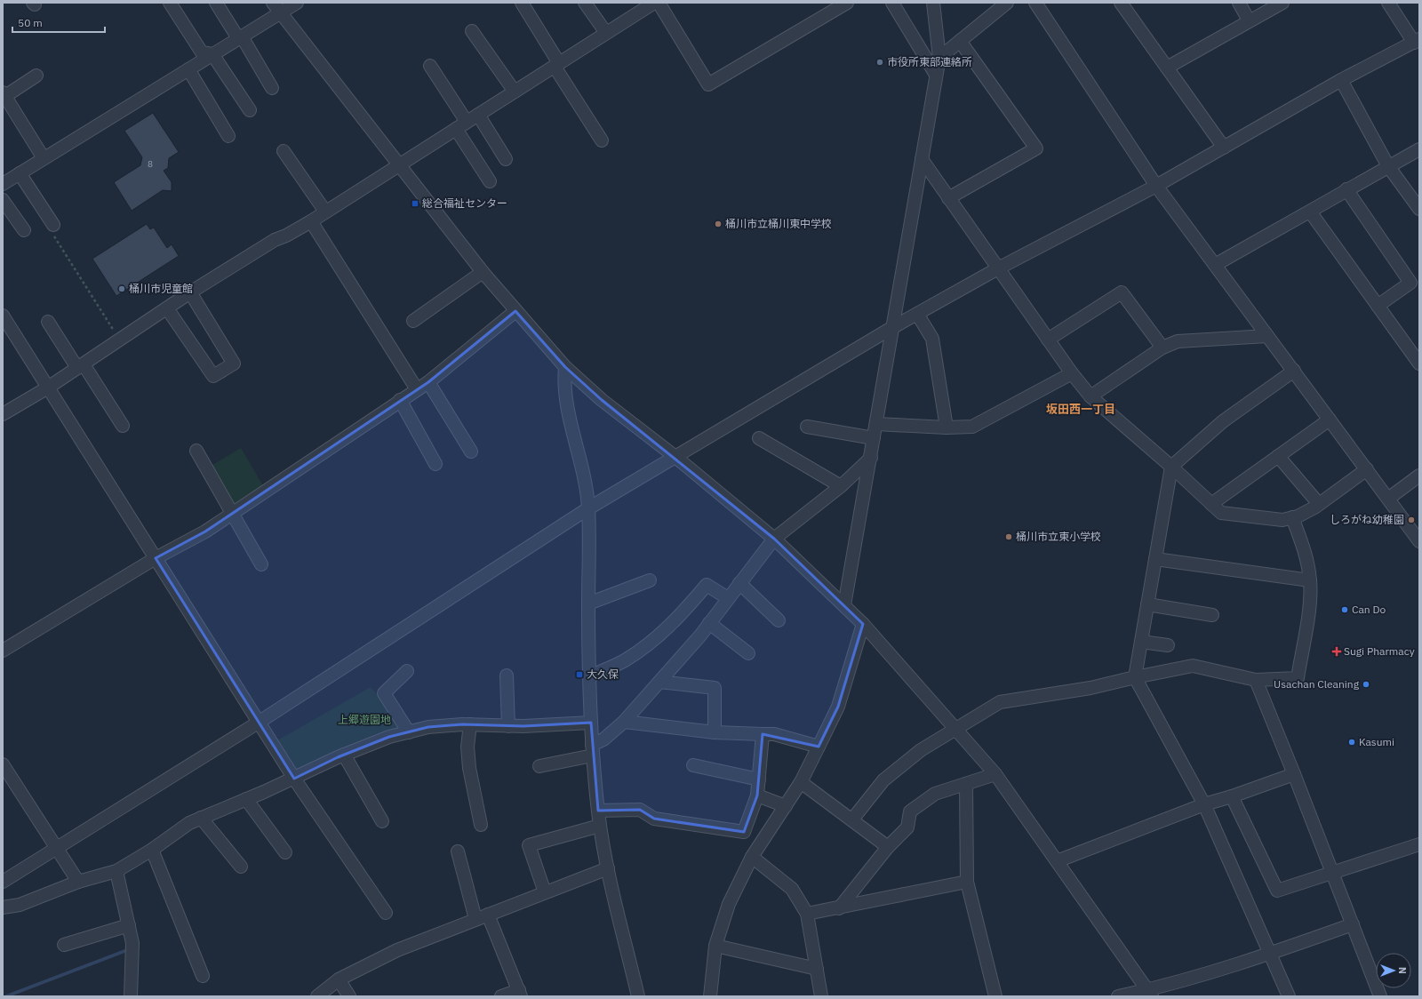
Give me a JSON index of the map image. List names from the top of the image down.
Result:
{
  "districts": ["坂田西一丁目"],
  "parks": ["上郷遊園地"],
  "places": {
    "other": [
      "市役所東部連絡所",
      "桶川市立桶川東中学校",
      "桶川市児童館",
      "しろがね幼稚園",
      "桶川市立東小学校",
      "Can Do",
      "Usachan Cleaning",
      "Kasumi"
    ],
    "transit": ["総合福祉センター", "大久保"],
    "health": ["Sugi Pharmacy"]
  },
  "house_numbers": ["8"],
  "scale_bar": "50 m",
  "north": "right"
}
